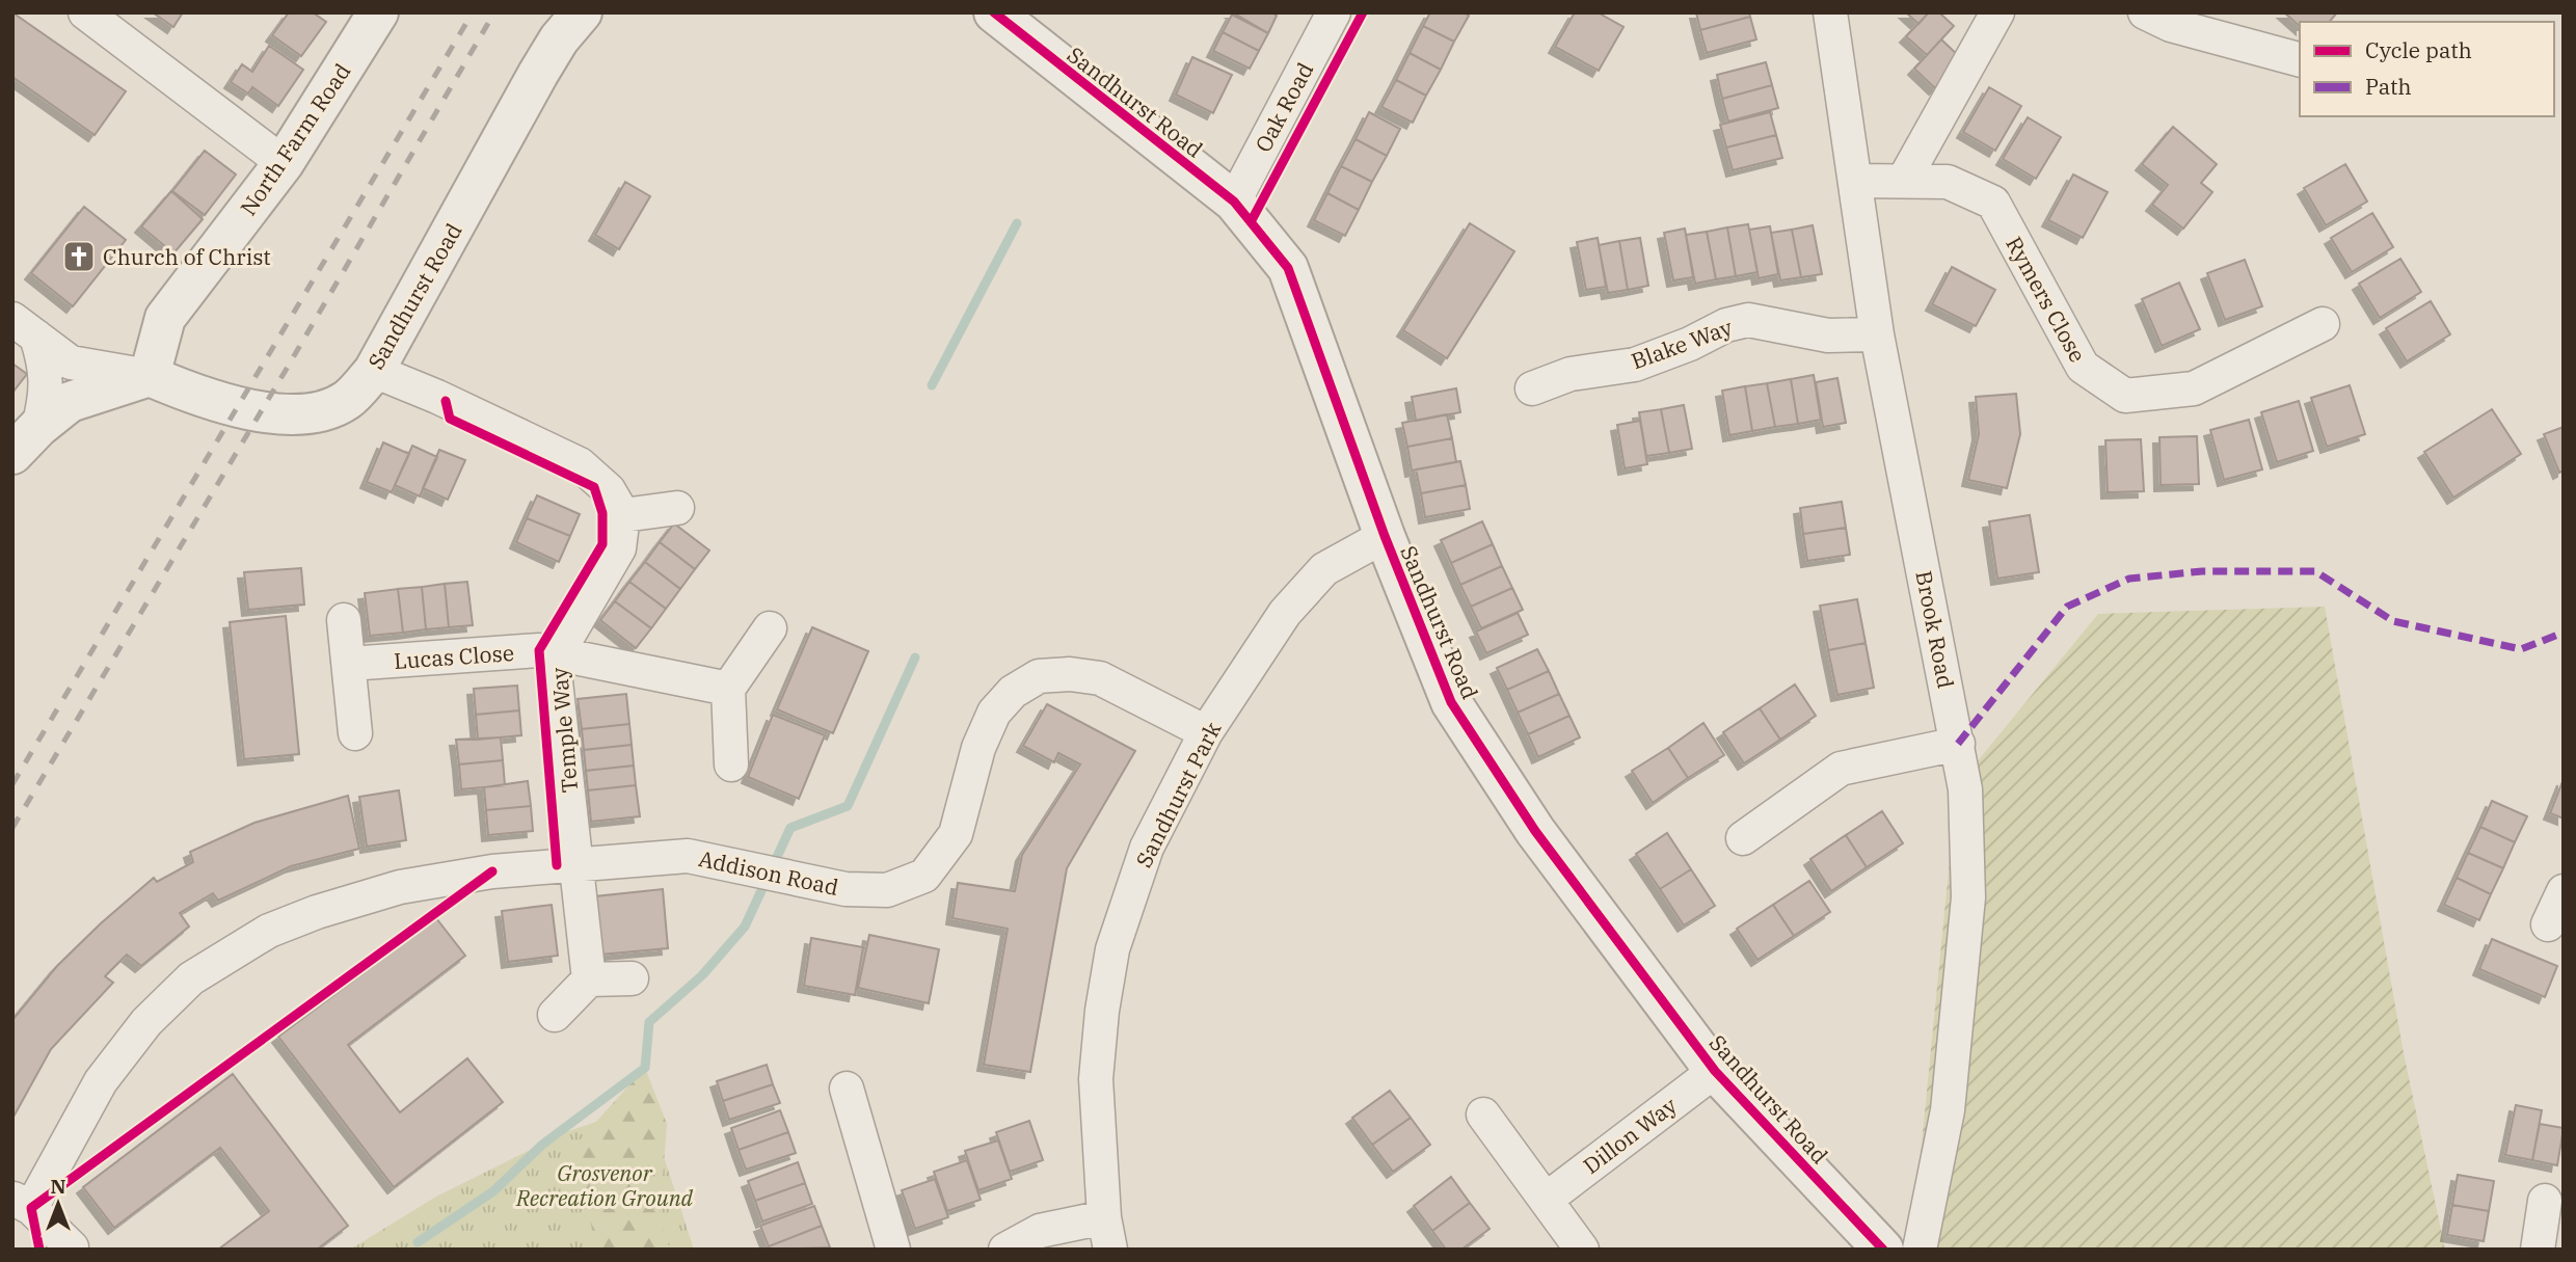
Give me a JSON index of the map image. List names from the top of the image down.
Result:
{
  "streets": {
    "street": [
      "Sandhurst Road",
      "Oak Road",
      "North Farm Road",
      "Rymers Close",
      "Blake Way",
      "Brook Road",
      "Lucas Close",
      "Temple Way",
      "Sandhurst Park",
      "Addison Road",
      "Dillon Way"
    ]
  },
  "crossings": [
    ["Sandhurst Road", "Oak Road"],
    ["Sandhurst Road", "North Farm Road"],
    ["Sandhurst Road", "Sandhurst Park"],
    ["Sandhurst Road", "Dillon Way"],
    ["Rymers Close", "Brook Road"],
    ["Blake Way", "Brook Road"],
    ["Lucas Close", "Temple Way"],
    ["Temple Way", "Addison Road"],
    ["Sandhurst Park", "Addison Road"]
  ],
  "parks": ["Grosvenor Recreation Ground"],
  "places": {
    "church": ["Church of Christ"]
  },
  "legend": ["Cycle path", "Path"],
  "north": "top"
}
